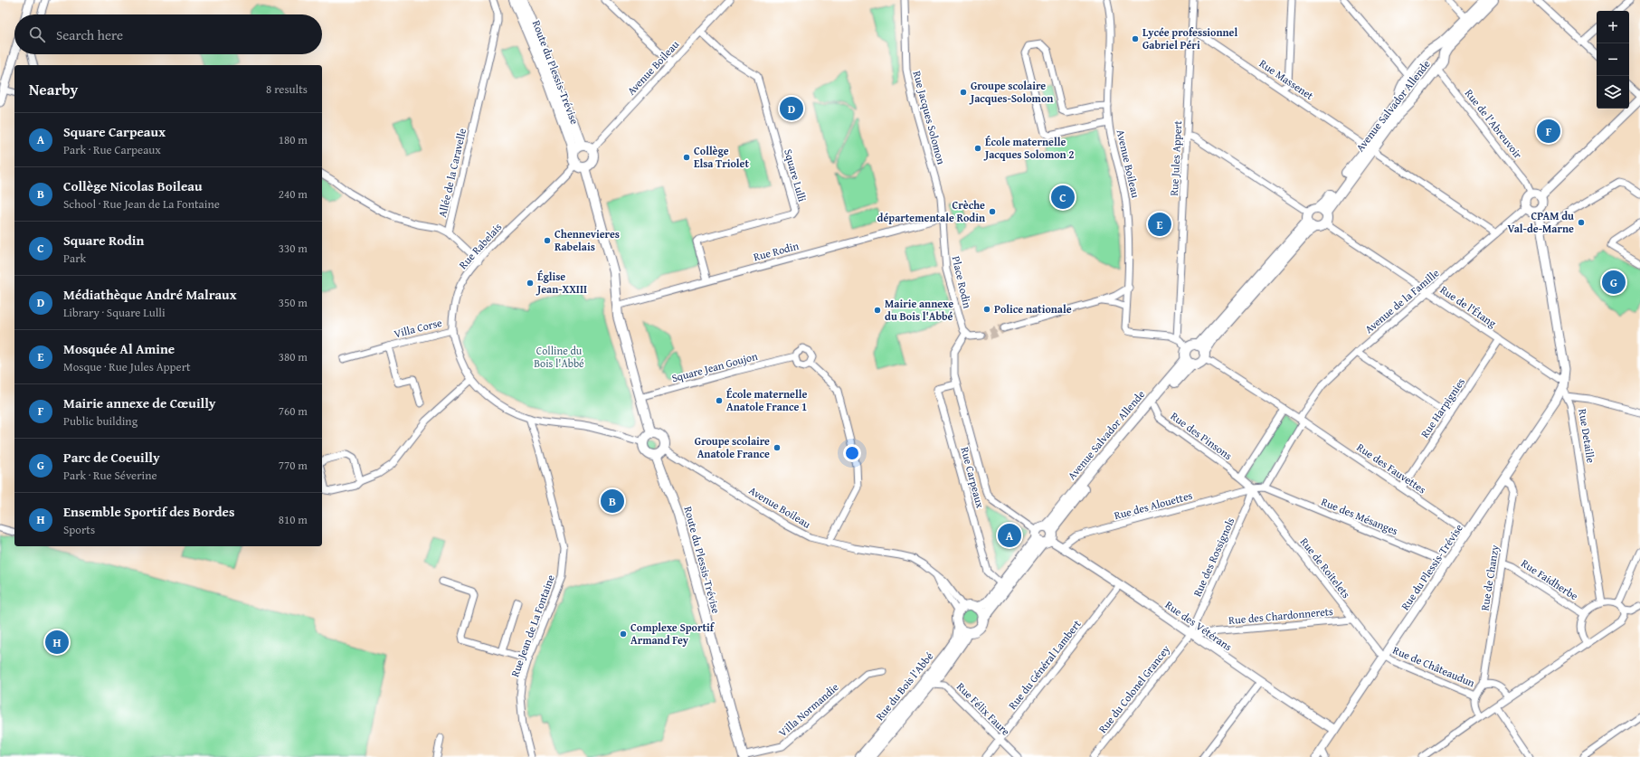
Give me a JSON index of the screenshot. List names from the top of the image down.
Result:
{
  "streets": {
    "main road": ["Route du Plessis-Trévise", "Avenue Salvador Allende", "Rue du Bois l'Abbé"],
    "street": [
      "Avenue Boileau",
      "Rue Massenet",
      "Rue Jacques Solomon",
      "Rue de l'Abreuvoir",
      "Rue Jules Appert",
      "Allée de la Caravelle",
      "Square Lulli",
      "Rue Rabelais",
      "Rue Rodin",
      "Place Rodin",
      "Avenue de la Famille",
      "Rue de l'Étang",
      "Villa Corse",
      "Square Jean Goujon",
      "Rue Harpignies",
      "Rue des Pinsons",
      "Rue Detaille",
      "Rue des Fauvettes",
      "Rue Carpeaux",
      "Rue des Alouettes",
      "Rue des Mésanges",
      "Rue des Rossignols",
      "Rue du Plessis-Trévise",
      "Rue de Roitelets",
      "Rue de Chanzy",
      "Rue Faidherbe",
      "Rue des Chardonnerets",
      "Rue Jean de La Fontaine",
      "Rue des Vétérans",
      "Rue du Général Lambert",
      "Rue de Châteaudun",
      "Rue du Colonel Grancey",
      "Rue Félix Faure",
      "Villa Normandie"
    ]
  },
  "crossings": [
    ["Avenue Boileau", "Route du Plessis-Trévise"],
    ["Avenue Boileau", "Avenue Salvador Allende"],
    ["Avenue Boileau", "Rue Jules Appert"],
    ["Avenue Boileau", "Square Lulli"],
    ["Avenue Boileau", "Rue Rabelais"],
    ["Avenue Boileau", "Rue du Bois l'Abbé"],
    ["Route du Plessis-Trévise", "Rue Rabelais"],
    ["Route du Plessis-Trévise", "Villa Normandie"],
    ["Rue Massenet", "Avenue Salvador Allende"],
    ["Rue Massenet", "Rue Jules Appert"],
    ["Rue Massenet", "Avenue de la Famille"],
    ["Avenue Salvador Allende", "Rue de l'Abreuvoir"],
    ["Avenue Salvador Allende", "Rue de l'Étang"],
    ["Avenue Salvador Allende", "Rue des Pinsons"],
    ["Avenue Salvador Allende", "Rue Carpeaux"],
    ["Avenue Salvador Allende", "Rue des Vétérans"],
    ["Avenue Salvador Allende", "Rue du Bois l'Abbé"],
    ["Rue Jacques Solomon", "Rue Rodin"],
    ["Rue Jacques Solomon", "Place Rodin"],
    ["Rue de l'Abreuvoir", "Avenue de la Famille"],
    ["Rue de l'Abreuvoir", "Rue Detaille"],
    ["Square Lulli", "Rue Rodin"],
    ["Rue Rabelais", "Villa Corse"],
    ["Rue Rabelais", "Rue Jean de La Fontaine"],
    ["Rue Rodin", "Place Rodin"],
    ["Place Rodin", "Rue Carpeaux"],
    ["Avenue de la Famille", "Rue de l'Étang"],
    ["Avenue de la Famille", "Rue Detaille"],
    ["Avenue de la Famille", "Rue des Fauvettes"],
    ["Avenue de la Famille", "Rue des Alouettes"],
    ["Avenue de la Famille", "Rue des Mésanges"],
    ["Rue de l'Étang", "Rue Harpignies"],
    ["Rue de l'Étang", "Rue Detaille"],
    ["Rue de l'Étang", "Rue du Plessis-Trévise"],
    ["Rue Harpignies", "Rue des Fauvettes"],
    ["Rue des Pinsons", "Rue des Alouettes"],
    ["Rue des Pinsons", "Rue des Rossignols"],
    ["Rue des Pinsons", "Rue de Roitelets"],
    ["Rue Detaille", "Rue du Plessis-Trévise"],
    ["Rue des Fauvettes", "Rue du Plessis-Trévise"],
    ["Rue Carpeaux", "Rue des Vétérans"],
    ["Rue des Alouettes", "Rue des Mésanges"],
    ["Rue des Alouettes", "Rue des Rossignols"],
    ["Rue des Alouettes", "Rue de Roitelets"],
    ["Rue des Alouettes", "Rue des Vétérans"],
    ["Rue des Mésanges", "Rue du Plessis-Trévise"],
    ["Rue des Rossignols", "Rue de Roitelets"],
    ["Rue des Rossignols", "Rue des Chardonnerets"],
    ["Rue des Rossignols", "Rue des Vétérans"],
    ["Rue des Rossignols", "Rue du Colonel Grancey"],
    ["Rue du Plessis-Trévise", "Rue de Roitelets"],
    ["Rue du Plessis-Trévise", "Rue de Chanzy"],
    ["Rue du Plessis-Trévise", "Rue des Vétérans"],
    ["Rue du Plessis-Trévise", "Rue de Châteaudun"],
    ["Rue de Roitelets", "Rue des Chardonnerets"],
    ["Rue de Roitelets", "Rue de Châteaudun"],
    ["Rue de Chanzy", "Rue Faidherbe"],
    ["Rue des Chardonnerets", "Rue des Vétérans"],
    ["Rue des Chardonnerets", "Rue du Colonel Grancey"],
    ["Rue des Vétérans", "Rue du Général Lambert"],
    ["Rue des Vétérans", "Rue du Colonel Grancey"],
    ["Rue du Général Lambert", "Rue Félix Faure"]
  ],
  "parks": ["Colline du Bois l'Abbé"],
  "places": [
    "Lycée professionnel Gabriel Péri",
    "Groupe scolaire Jacques-Solomon",
    "École maternelle Jacques Solomon 2",
    "Collège Elsa Triolet",
    "Crèche départementale Rodin",
    "CPAM du Val-de-Marne",
    "Chennevieres Rabelais",
    "Église Jean-XXIII",
    "Police nationale",
    "Mairie annexe du Bois l'Abbé",
    "École maternelle Anatole France 1",
    "Groupe scolaire Anatole France",
    "Complexe Sportif Armand Fey"
  ],
  "page": {
    "map_buttons": ["+", "−"],
    "search": "Search here",
    "heading": ["Nearby", "8 results"],
    "pins": [
      "D",
      "F",
      "C",
      "E",
      "G",
      "B",
      "A",
      "H"
    ],
    "list": [
      {
        "mark": "A",
        "name": "Square Carpeaux",
        "note": "Park · Rue Carpeaux",
        "value": "180 m"
      },
      {
        "mark": "B",
        "name": "Collège Nicolas Boileau",
        "note": "School · Rue Jean de La Fontaine",
        "value": "240 m"
      },
      {
        "mark": "C",
        "name": "Square Rodin",
        "note": "Park",
        "value": "330 m"
      },
      {
        "mark": "D",
        "name": "Médiathèque André Malraux",
        "note": "Library · Square Lulli",
        "value": "350 m"
      },
      {
        "mark": "E",
        "name": "Mosquée Al Amine",
        "note": "Mosque · Rue Jules Appert",
        "value": "380 m"
      },
      {
        "mark": "F",
        "name": "Mairie annexe de Cœuilly",
        "note": "Public building",
        "value": "760 m"
      },
      {
        "mark": "G",
        "name": "Parc de Coeuilly",
        "note": "Park · Rue Séverine",
        "value": "770 m"
      },
      {
        "mark": "H",
        "name": "Ensemble Sportif des Bordes",
        "note": "Sports",
        "value": "810 m"
      }
    ]
  }
}
